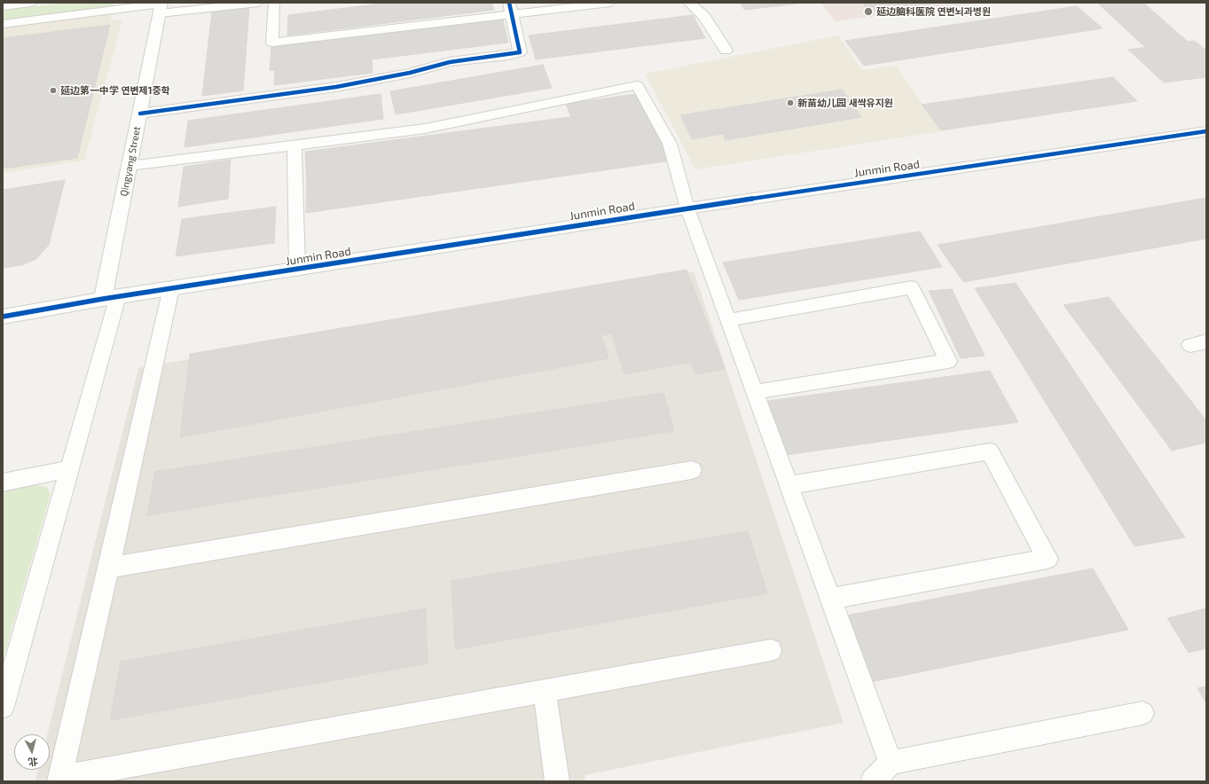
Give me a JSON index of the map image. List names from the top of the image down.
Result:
{
  "streets": {
    "street": ["Qingyang Street", "Junmin Road"]
  },
  "crossings": [
    ["Qingyang Street", "Junmin Road"]
  ],
  "places": ["延边脑科医院 연변뇌과병원", "延边第一中学 연변제1중학", "新苗幼儿园 새싹유지원"],
  "north": "bottom"
}
